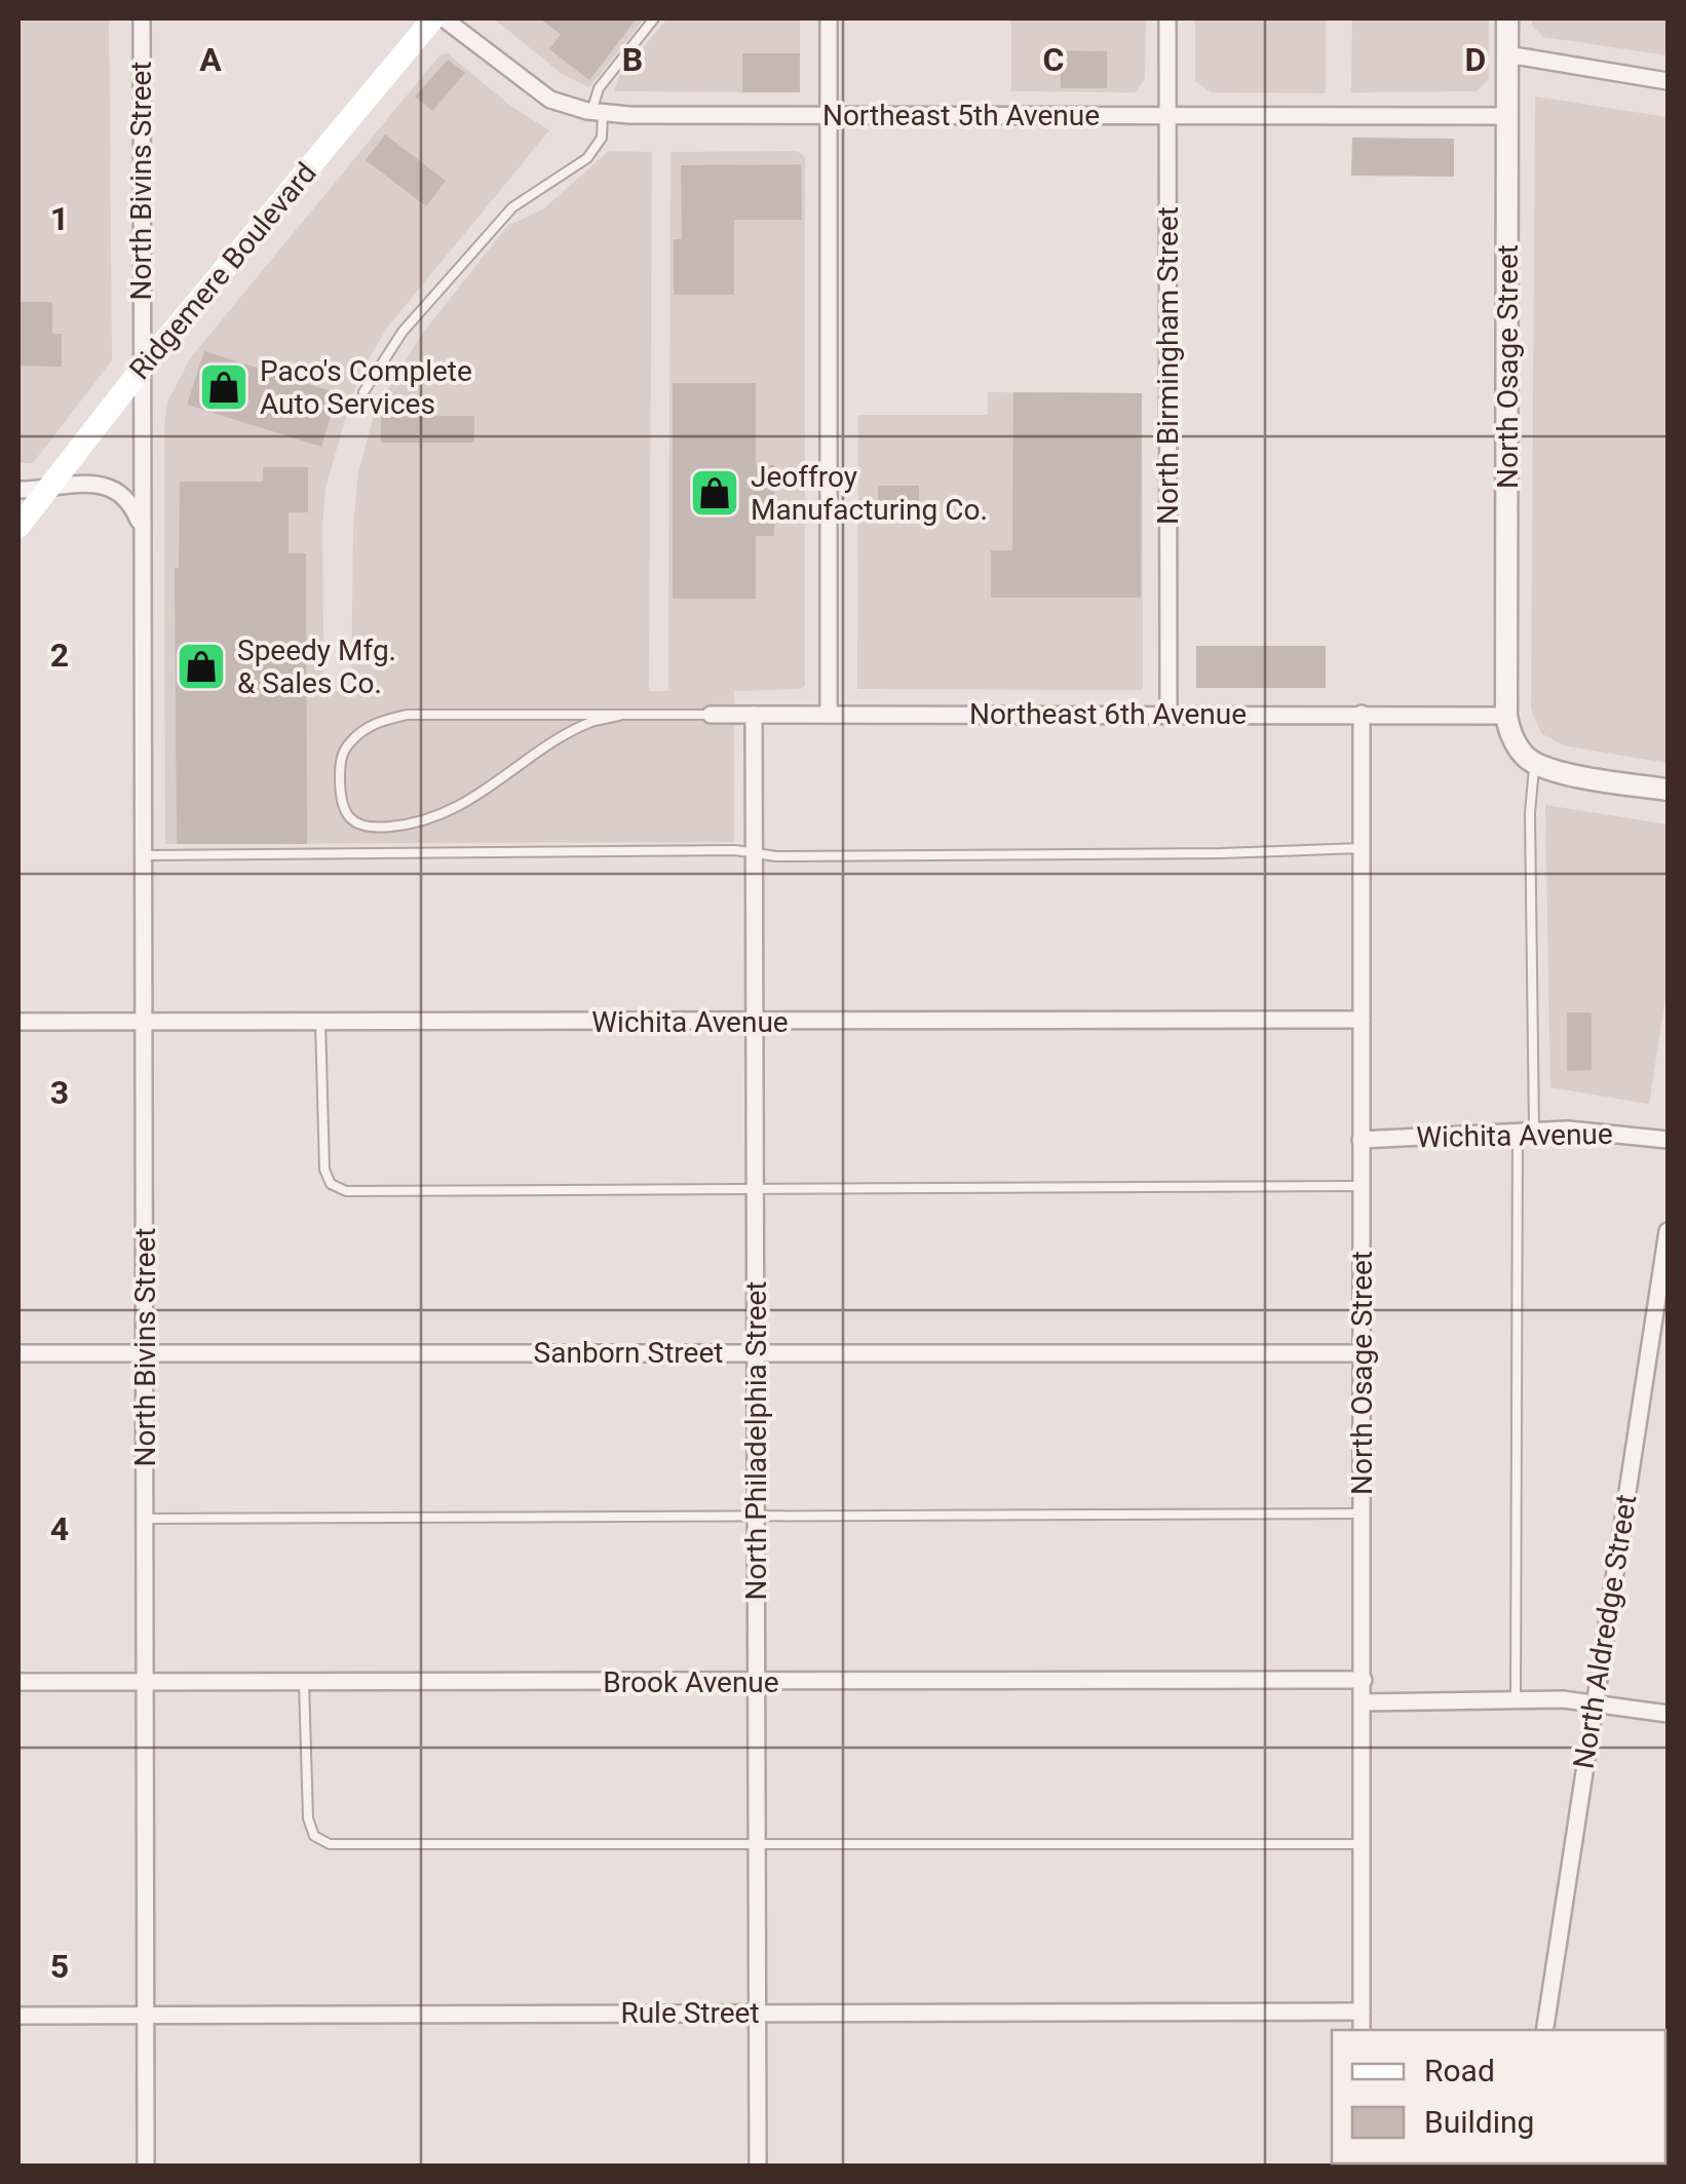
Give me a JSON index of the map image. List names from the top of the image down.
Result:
{
  "streets": {
    "main road": ["Ridgemere Boulevard"],
    "street": [
      "Northeast 5th Avenue",
      "North Bivins Street",
      "North Birmingham Street",
      "North Osage Street",
      "Northeast 6th Avenue",
      "Wichita Avenue",
      "Sanborn Street",
      "North Philadelphia Street",
      "North Aldredge Street",
      "Brook Avenue",
      "Rule Street"
    ]
  },
  "crossings": [
    ["Northeast 5th Avenue", "North Birmingham Street"],
    ["Northeast 5th Avenue", "North Osage Street"],
    ["North Bivins Street", "Ridgemere Boulevard"],
    ["North Bivins Street", "Wichita Avenue"],
    ["North Bivins Street", "Sanborn Street"],
    ["North Bivins Street", "Brook Avenue"],
    ["North Bivins Street", "Rule Street"],
    ["North Birmingham Street", "Northeast 6th Avenue"],
    ["North Osage Street", "Northeast 6th Avenue"],
    ["North Osage Street", "Wichita Avenue"],
    ["North Osage Street", "Sanborn Street"],
    ["North Osage Street", "Brook Avenue"],
    ["North Osage Street", "Rule Street"],
    ["Northeast 6th Avenue", "North Philadelphia Street"],
    ["Wichita Avenue", "North Philadelphia Street"],
    ["Sanborn Street", "North Philadelphia Street"],
    ["North Philadelphia Street", "Brook Avenue"],
    ["North Philadelphia Street", "Rule Street"]
  ],
  "places": {
    "shop": ["Paco's Complete Auto Services", "Jeoffroy Manufacturing Co.", "Speedy Mfg. & Sales Co."]
  },
  "legend": ["Road", "Building"],
  "grid": {
    "columns": [
      "A",
      "B",
      "C",
      "D"
    ],
    "rows": [
      "1",
      "2",
      "3",
      "4",
      "5"
    ]
  }
}
